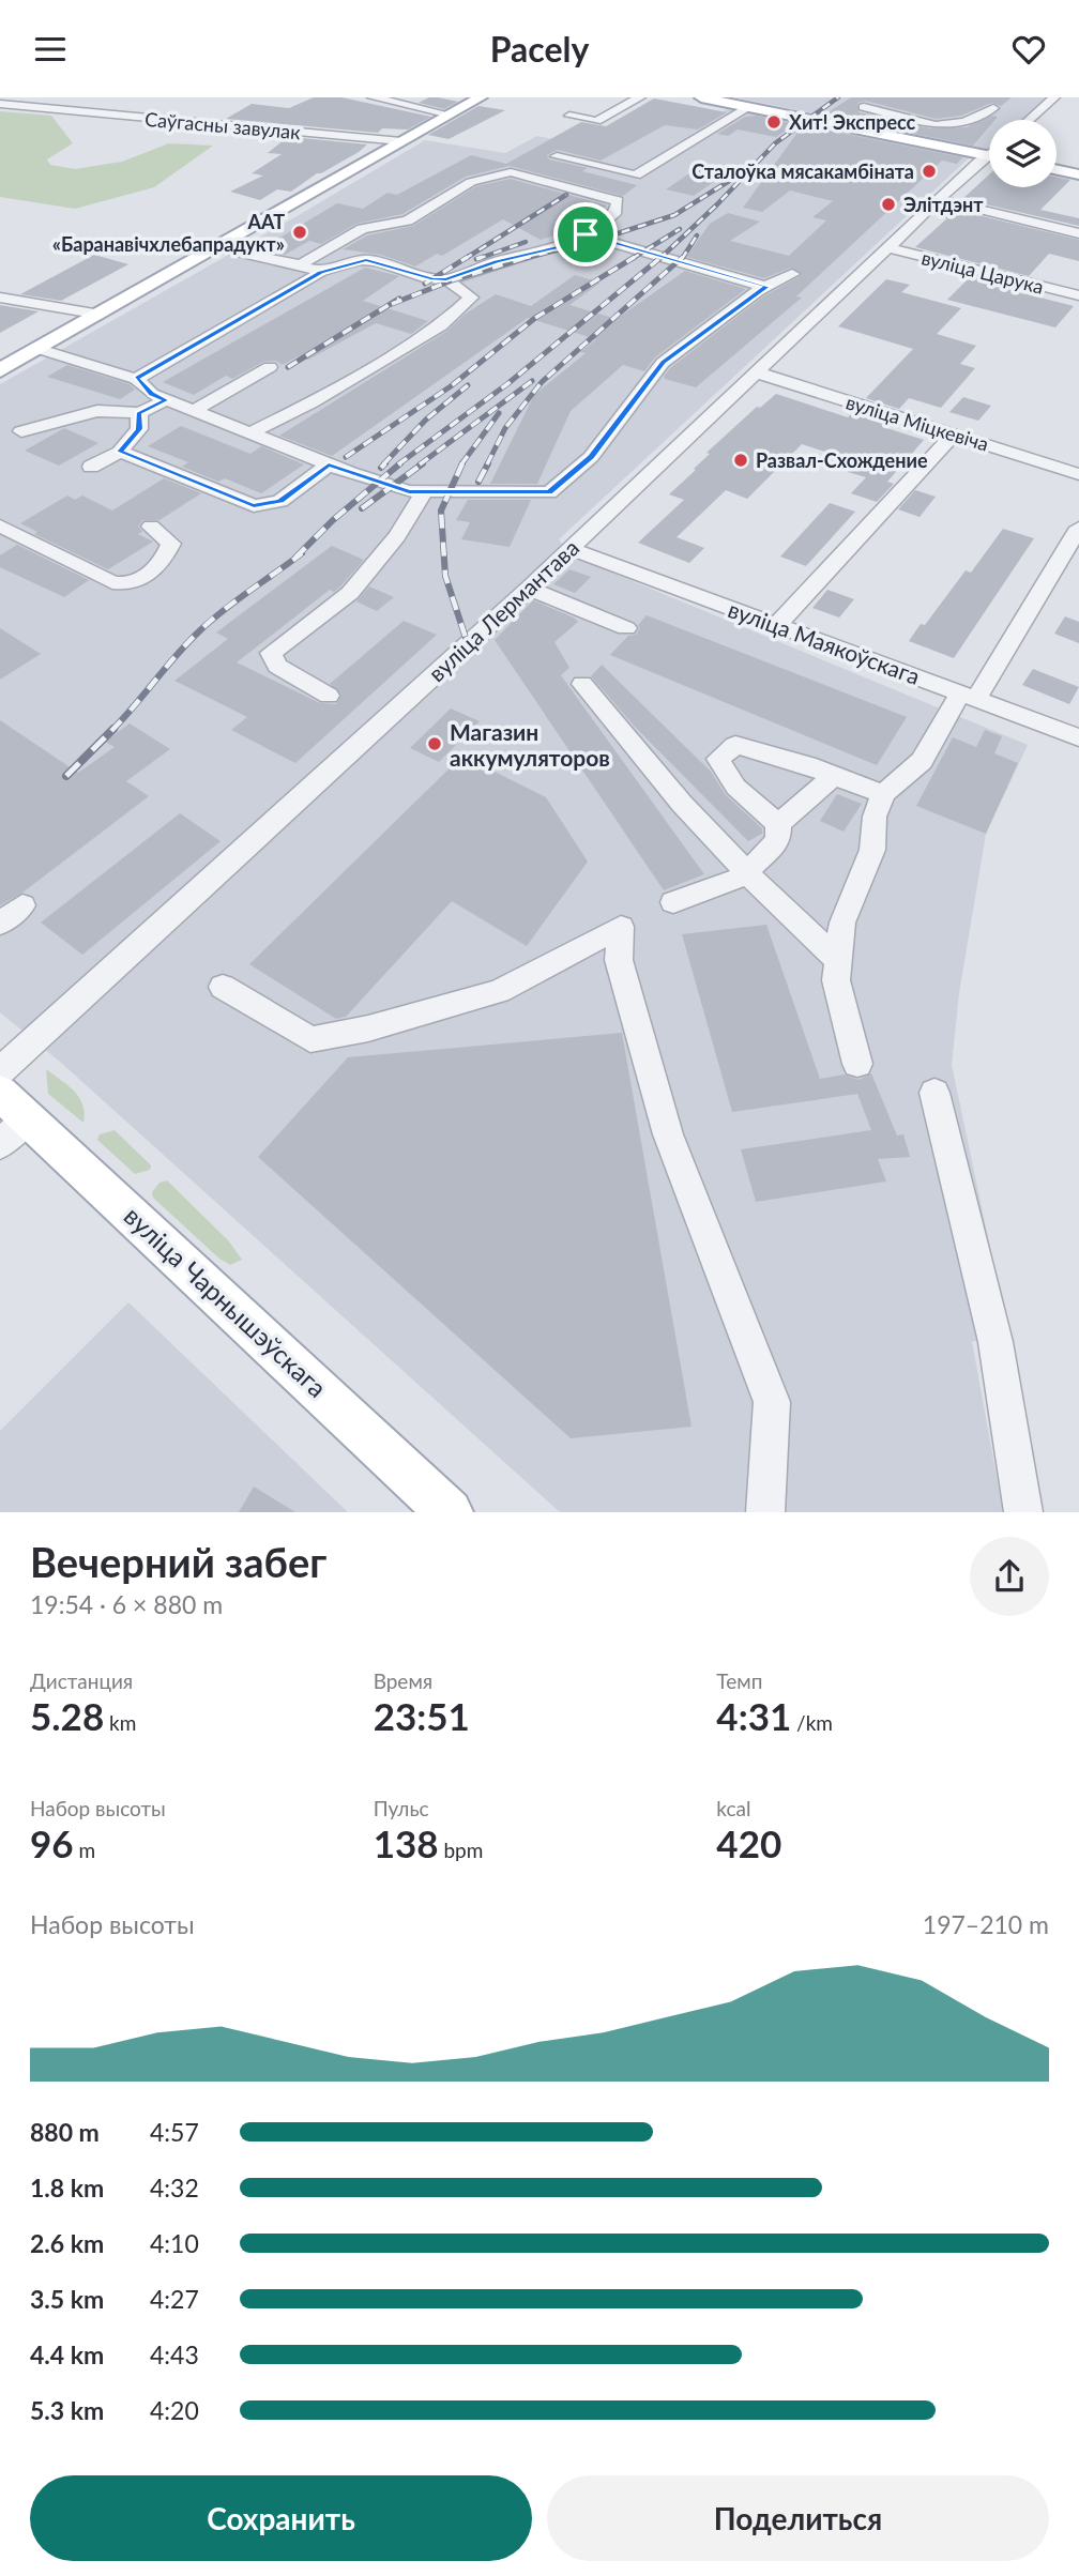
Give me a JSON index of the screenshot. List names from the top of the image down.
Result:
{
  "streets": {
    "main road": ["вуліца Чарнышэўскага"],
    "street": [
      "Саўгасны завулак",
      "вуліца Царука",
      "вуліца Міцкевіча",
      "вуліца Лермантава",
      "вуліца Маякоўскага"
    ]
  },
  "crossings": [
    ["вуліца Царука", "вуліца Лермантава"],
    ["вуліца Міцкевіча", "вуліца Лермантава"],
    ["вуліца Лермантава", "вуліца Маякоўскага"]
  ],
  "places": [
    "Хит! Экспресс",
    "Сталоўка мясакамбіната",
    "Элітдэнт",
    "ААТ «Баранавічхлебапрадукт»",
    "Развал-Схождение",
    "Магазин аккумуляторов"
  ],
  "page": {
    "header": "Pacely",
    "heading": ["Вечерний забег", "19:54 · 6 × 880 m"],
    "stats": [
      ["Дистанция", "5.28 km"],
      ["Время", "23:51"],
      ["Темп", "4:31 /km"],
      ["Набор высоты", "96 m"],
      ["Пульс", "138 bpm"],
      ["kcal", "420"]
    ],
    "chart": ["Набор высоты", "197–210 m"],
    "list": [
      {
        "name": "880 m",
        "note": "4:57"
      },
      {
        "name": "1.8 km",
        "note": "4:32"
      },
      {
        "name": "2.6 km",
        "note": "4:10"
      },
      {
        "name": "3.5 km",
        "note": "4:27"
      },
      {
        "name": "4.4 km",
        "note": "4:43"
      },
      {
        "name": "5.3 km",
        "note": "4:20"
      }
    ],
    "buttons": ["Сохранить", "Поделиться"]
  }
}
